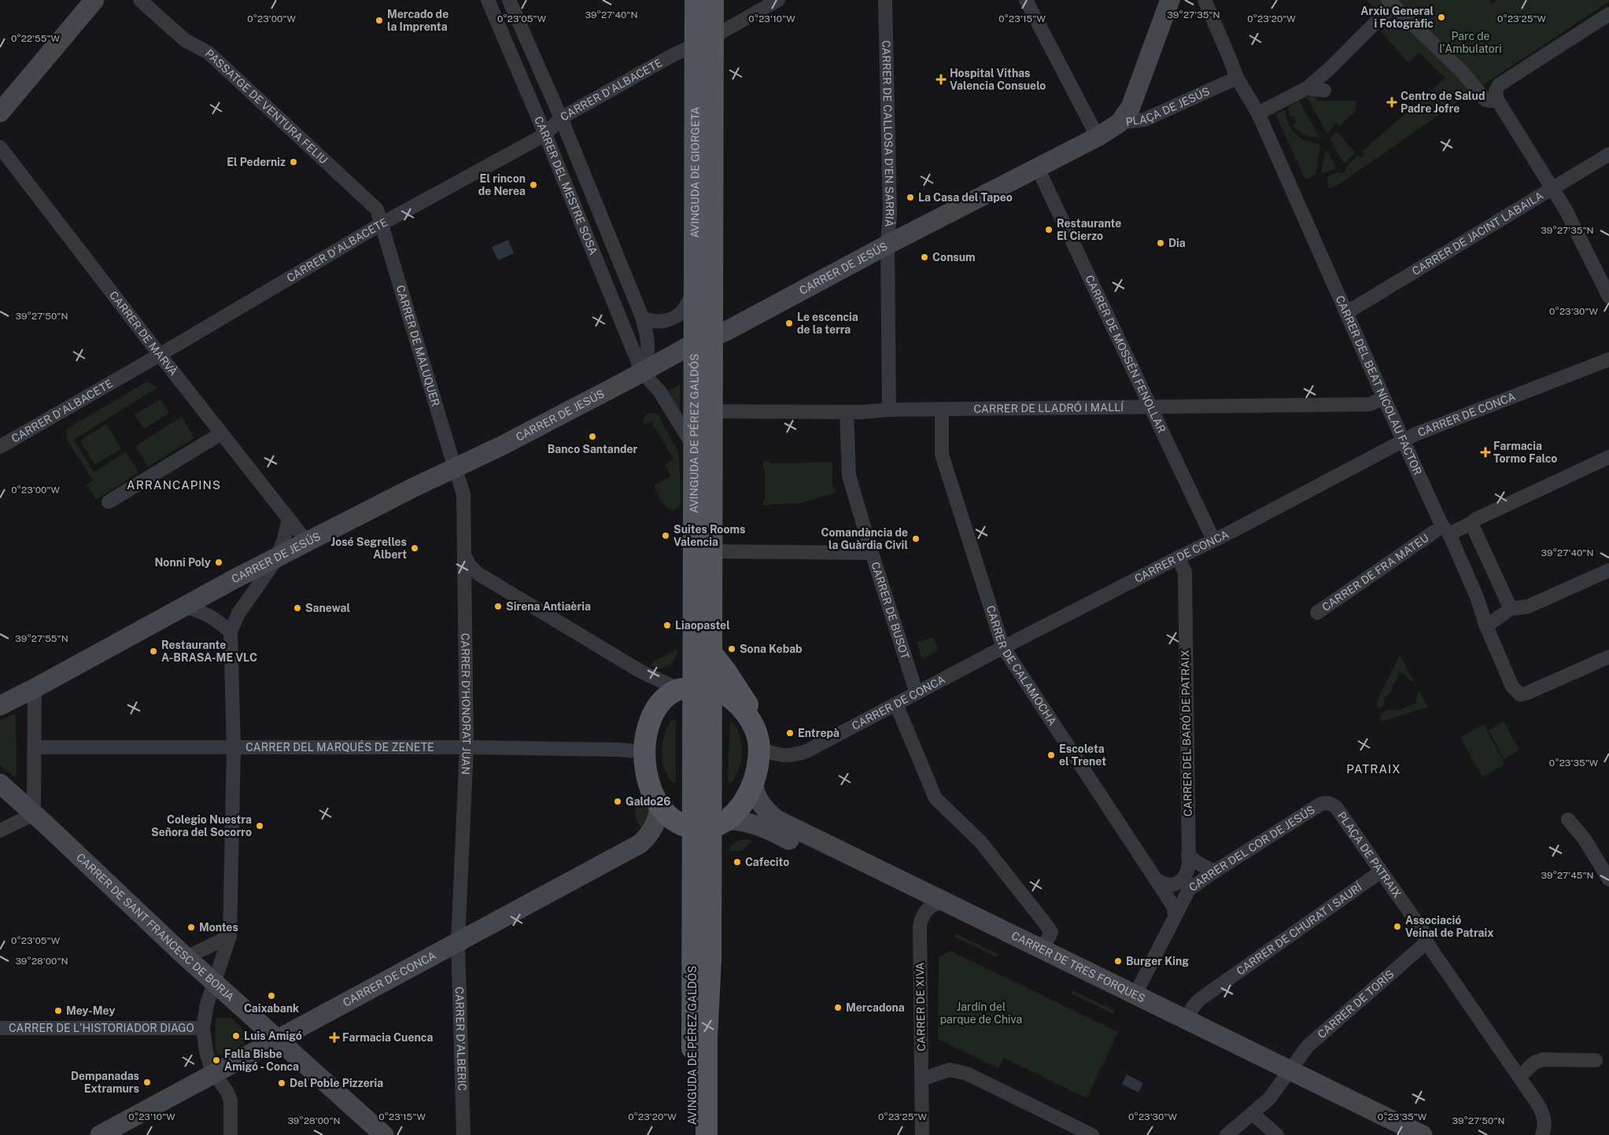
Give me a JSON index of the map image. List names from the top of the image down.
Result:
{
  "streets": {
    "main road": [
      "PLAÇA DE JESÚS",
      "AVINGUDA DE GIORGETA",
      "CARRER DE JESÚS",
      "CARRER DE CONCA",
      "AVINGUDA DE PÉREZ GALDÓS",
      "CARRER DE SANT FRANCESC DE BORJA",
      "CARRER DE TRES FORQUES"
    ],
    "street": [
      "CARRER D'ALBACETE",
      "PASSATGE DE VENTURA FELIU",
      "CARRER DE CALLOSA D'EN SARRIÀ",
      "CARRER DEL MESTRE SOSA",
      "CARRER DE JACINT LABAILA",
      "CARRER DE MARVÀ",
      "CARRER DE MALUQUER",
      "CARRER DE MOSSÉN FENOLLAR",
      "CARRER DEL BEAT NICOLAU FACTOR",
      "CARRER DE LLADRÓ I MALLÍ",
      "CARRER DE FRA MATEU",
      "CARRER DE BUSOT",
      "CARRER DE CALAMOCHA",
      "CARRER D'HONORAT JUAN",
      "CARRER DEL BARÓ DE PATRAIX",
      "CARRER DEL MARQUÉS DE ZENETE",
      "CARRER DEL COR DE JESÚS",
      "PLAÇA DE PATRAIX",
      "CARRER DE CHURAT I SAURÍ",
      "CARRER DE TORÍS",
      "CARRER DE XIVA",
      "CARRER DE L'HISTORIADOR DIAGO",
      "CARRER D'ALBERIC"
    ]
  },
  "crossings": [
    ["CARRER D'ALBACETE", "PASSATGE DE VENTURA FELIU"],
    ["CARRER D'ALBACETE", "AVINGUDA DE GIORGETA"],
    ["CARRER D'ALBACETE", "CARRER DEL MESTRE SOSA"],
    ["CARRER D'ALBACETE", "CARRER DE MARVÀ"],
    ["CARRER D'ALBACETE", "CARRER DE MALUQUER"],
    ["PLAÇA DE JESÚS", "CARRER DE JESÚS"],
    ["PLAÇA DE JESÚS", "CARRER DEL BEAT NICOLAU FACTOR"],
    ["PASSATGE DE VENTURA FELIU", "CARRER DE MALUQUER"],
    ["CARRER DE CALLOSA D'EN SARRIÀ", "CARRER DE JESÚS"],
    ["CARRER DE CALLOSA D'EN SARRIÀ", "CARRER DE LLADRÓ I MALLÍ"],
    ["AVINGUDA DE GIORGETA", "CARRER DE JESÚS"],
    ["AVINGUDA DE GIORGETA", "AVINGUDA DE PÉREZ GALDÓS"],
    ["CARRER DEL MESTRE SOSA", "CARRER DE JESÚS"],
    ["CARRER DEL MESTRE SOSA", "AVINGUDA DE PÉREZ GALDÓS"],
    ["CARRER DE JACINT LABAILA", "CARRER DEL BEAT NICOLAU FACTOR"],
    ["CARRER DE JESÚS", "CARRER DE MARVÀ"],
    ["CARRER DE JESÚS", "CARRER DE MALUQUER"],
    ["CARRER DE JESÚS", "CARRER DE MOSSÉN FENOLLAR"],
    ["CARRER DE JESÚS", "AVINGUDA DE PÉREZ GALDÓS"],
    ["CARRER DE JESÚS", "CARRER D'HONORAT JUAN"],
    ["CARRER DE MALUQUER", "CARRER D'HONORAT JUAN"],
    ["CARRER DE MOSSÉN FENOLLAR", "CARRER DE LLADRÓ I MALLÍ"],
    ["CARRER DE MOSSÉN FENOLLAR", "CARRER DE CONCA"],
    ["CARRER DEL BEAT NICOLAU FACTOR", "CARRER DE LLADRÓ I MALLÍ"],
    ["CARRER DEL BEAT NICOLAU FACTOR", "CARRER DE CONCA"],
    ["CARRER DE LLADRÓ I MALLÍ", "AVINGUDA DE PÉREZ GALDÓS"],
    ["CARRER DE LLADRÓ I MALLÍ", "CARRER DE BUSOT"],
    ["CARRER DE LLADRÓ I MALLÍ", "CARRER DE CALAMOCHA"],
    ["CARRER DE CONCA", "CARRER DE BUSOT"],
    ["CARRER DE CONCA", "CARRER DE CALAMOCHA"],
    ["CARRER DE CONCA", "CARRER D'HONORAT JUAN"],
    ["CARRER DE CONCA", "CARRER DEL BARÓ DE PATRAIX"],
    ["CARRER DE CONCA", "CARRER DE SANT FRANCESC DE BORJA"],
    ["CARRER DE CONCA", "CARRER D'ALBERIC"],
    ["AVINGUDA DE PÉREZ GALDÓS", "CARRER DE TRES FORQUES"],
    ["CARRER DE CALAMOCHA", "CARRER DEL BARÓ DE PATRAIX"],
    ["CARRER DE CALAMOCHA", "CARRER DEL COR DE JESÚS"],
    ["CARRER D'HONORAT JUAN", "CARRER DEL MARQUÉS DE ZENETE"],
    ["CARRER D'HONORAT JUAN", "CARRER D'ALBERIC"],
    ["CARRER DEL COR DE JESÚS", "PLAÇA DE PATRAIX"],
    ["CARRER DEL COR DE JESÚS", "CARRER DE TRES FORQUES"],
    ["PLAÇA DE PATRAIX", "CARRER DE CHURAT I SAURÍ"],
    ["PLAÇA DE PATRAIX", "CARRER DE TORÍS"],
    ["CARRER DE CHURAT I SAURÍ", "CARRER DE TRES FORQUES"],
    ["CARRER DE TRES FORQUES", "CARRER DE TORÍS"],
    ["CARRER DE TRES FORQUES", "CARRER DE XIVA"]
  ],
  "districts": ["ARRANCAPINS", "PATRAIX"],
  "parks": ["Parc de l'Ambulatori", "Jardín del parque de Chiva"],
  "places": {
    "other": [
      "Arxiu General i Fotogràfic",
      "Mercado de la Imprenta",
      "El Pederniz",
      "El rincon de Nerea",
      "La Casa del Tapeo",
      "Restaurante El Cierzo",
      "Dia",
      "Consum",
      "Le escencia de la terra",
      "Banco Santander",
      "Suites Rooms Valencia",
      "Comandància de la Guàrdia Civil",
      "José Segrelles Albert",
      "Nonni Poly",
      "Sirena Antiaèria",
      "Sanewal",
      "Liaopastel",
      "Sona Kebab",
      "Restaurante A-BRASA-ME VLC",
      "Entrepà",
      "Escoleta el Trenet",
      "Galdo26",
      "Colegio Nuestra Señora del Socorro",
      "Cafecito",
      "Associació Veinal de Patraix",
      "Montes",
      "Burger King",
      "Caixabank",
      "Mercadona",
      "Mey-Mey",
      "Luis Amigó",
      "Falla Bisbe Amigó - Conca",
      "Dempanadas Extramurs",
      "Del Poble Pizzeria"
    ],
    "health": [
      "Hospital Vithas Valencia Consuelo",
      "Centro de Salud Padre Jofre",
      "Farmacia Tormo Falco",
      "Farmacia Cuenca"
    ]
  },
  "coordinates": [
    "39°27'40\"N",
    "39°27'35\"N",
    "0°23'00\"W",
    "0°23'05\"W",
    "0°23'10\"W",
    "0°23'15\"W",
    "0°23'20\"W",
    "0°23'25\"W",
    "0°22'55\"W",
    "0°23'30\"W",
    "39°27'50\"N",
    "39°27'55\"N",
    "0°23'35\"W",
    "39°27'45\"N",
    "39°28'00\"N"
  ]
}
